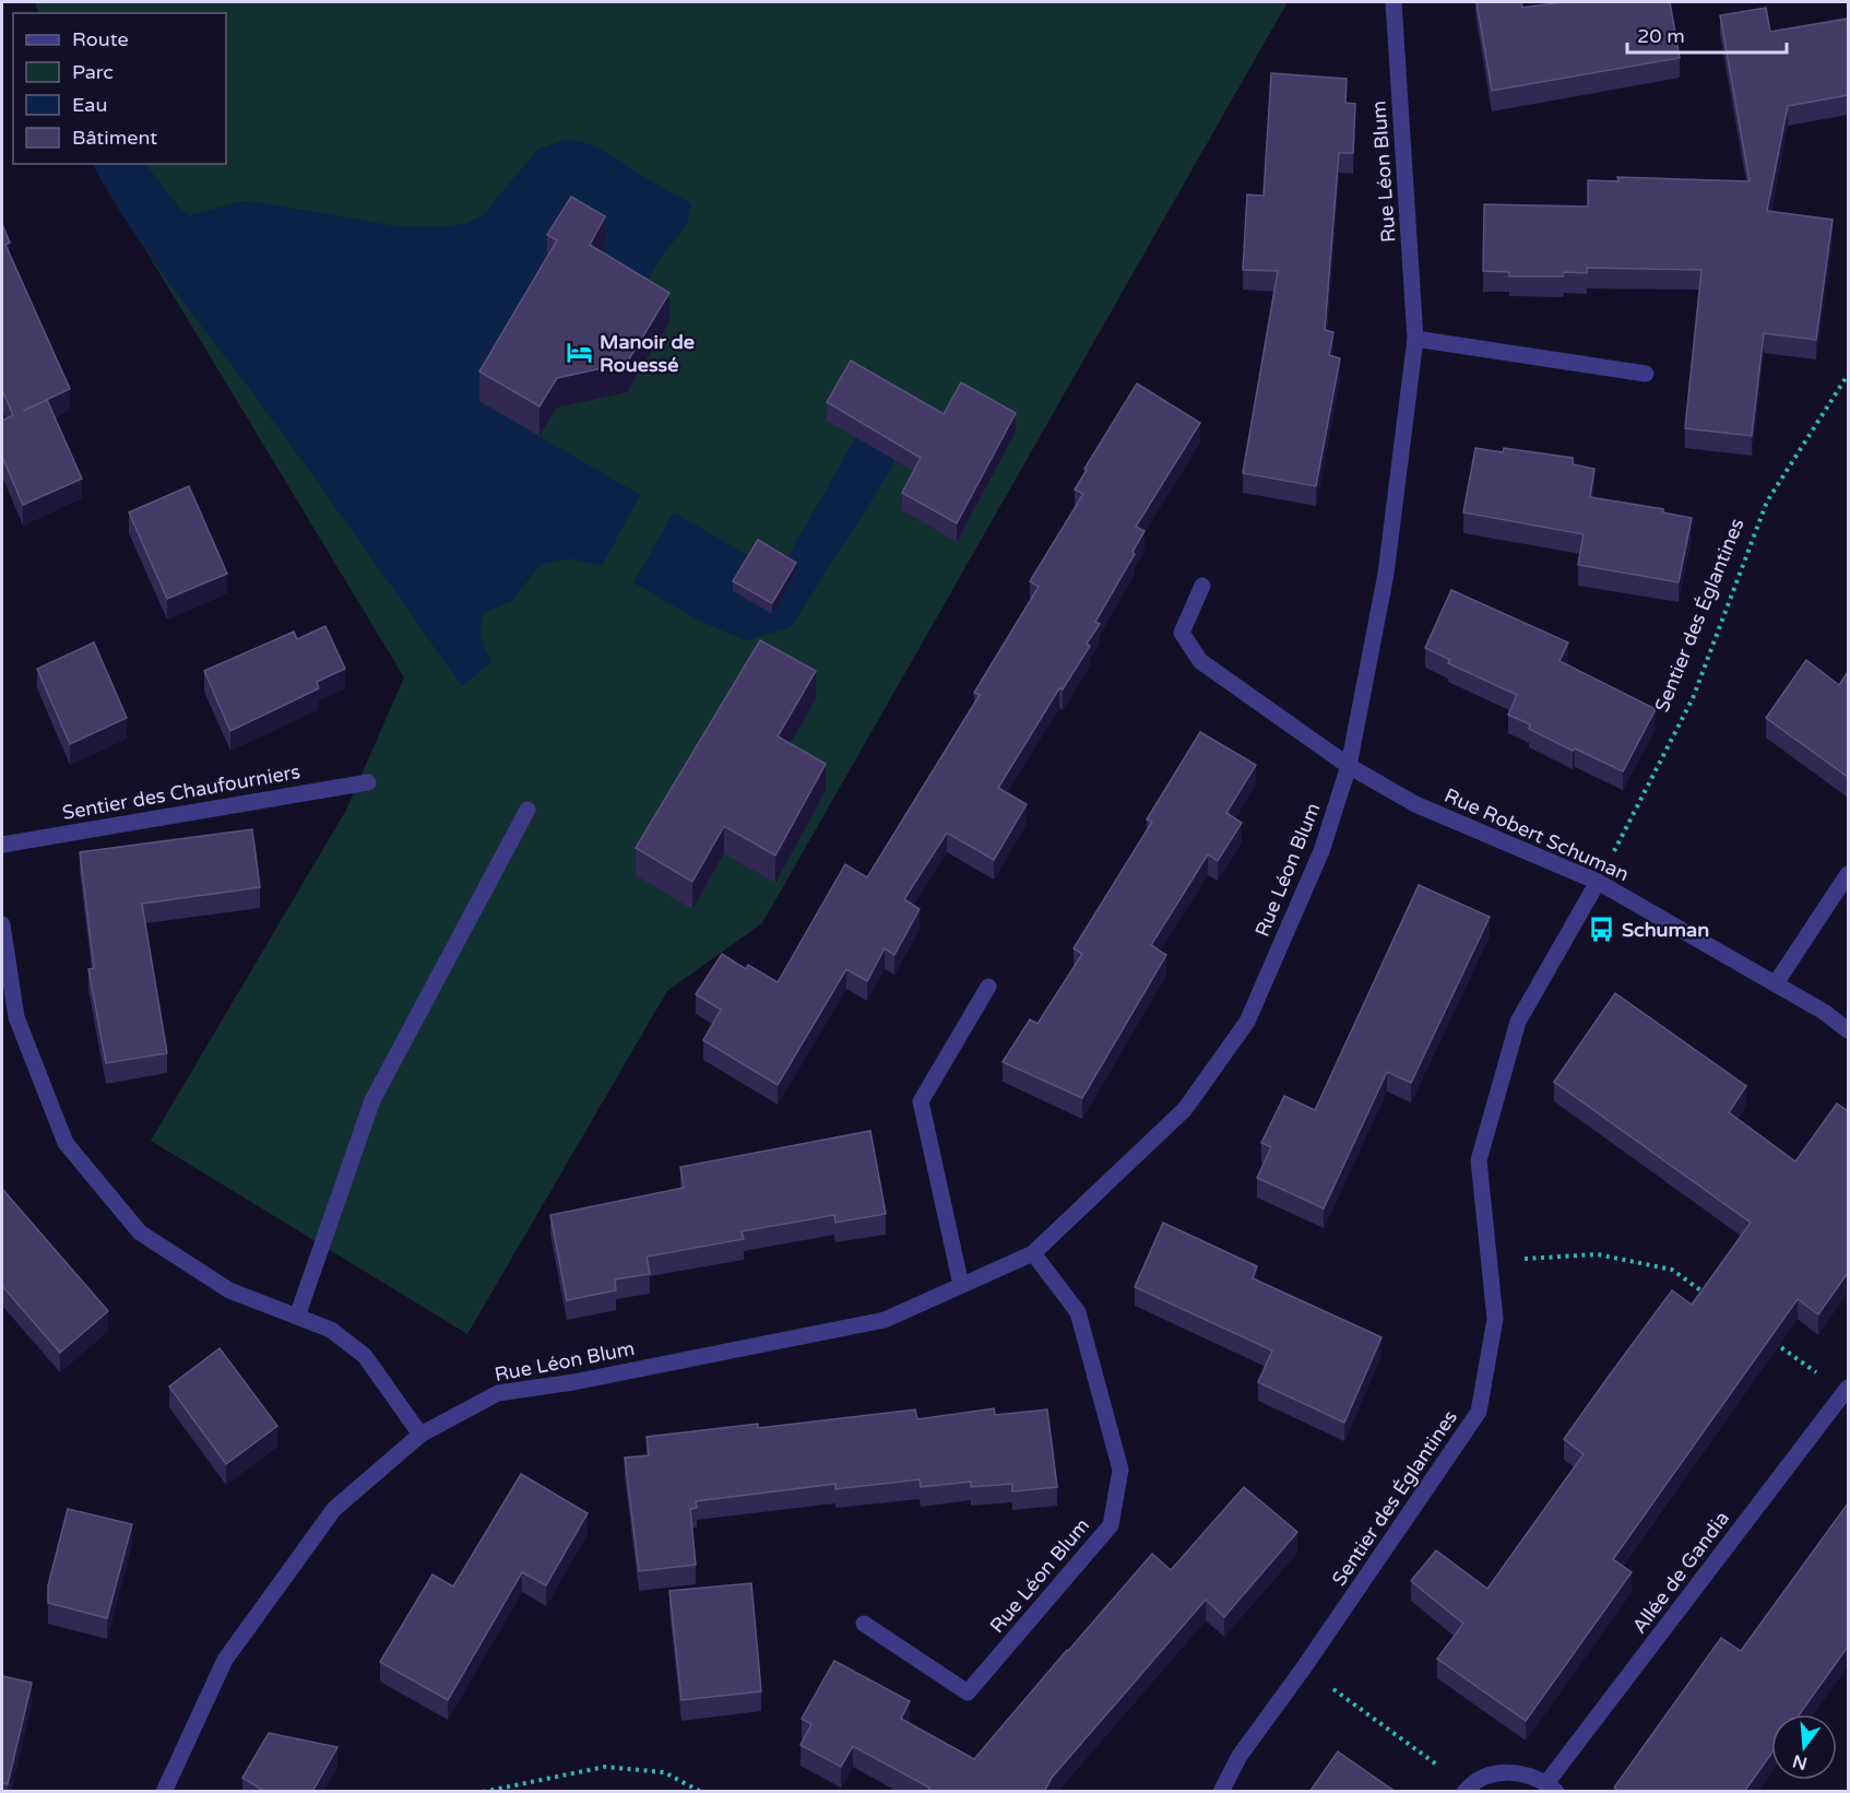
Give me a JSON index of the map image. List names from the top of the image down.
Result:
{
  "streets": {
    "street": [
      "Rue Léon Blum",
      "Sentier des Églantines",
      "Sentier des Chaufourniers",
      "Rue Robert Schuman",
      "Allée de Gandia"
    ]
  },
  "crossings": [
    ["Rue Léon Blum", "Rue Robert Schuman"],
    ["Sentier des Églantines", "Rue Robert Schuman"]
  ],
  "places": {
    "hotel": ["Manoir de Rouessé"],
    "bus stop": ["Schuman"]
  },
  "legend": [
    "Route",
    "Parc",
    "Eau",
    "Bâtiment"
  ],
  "scale_bar": "20 m",
  "north": "bottom"
}
